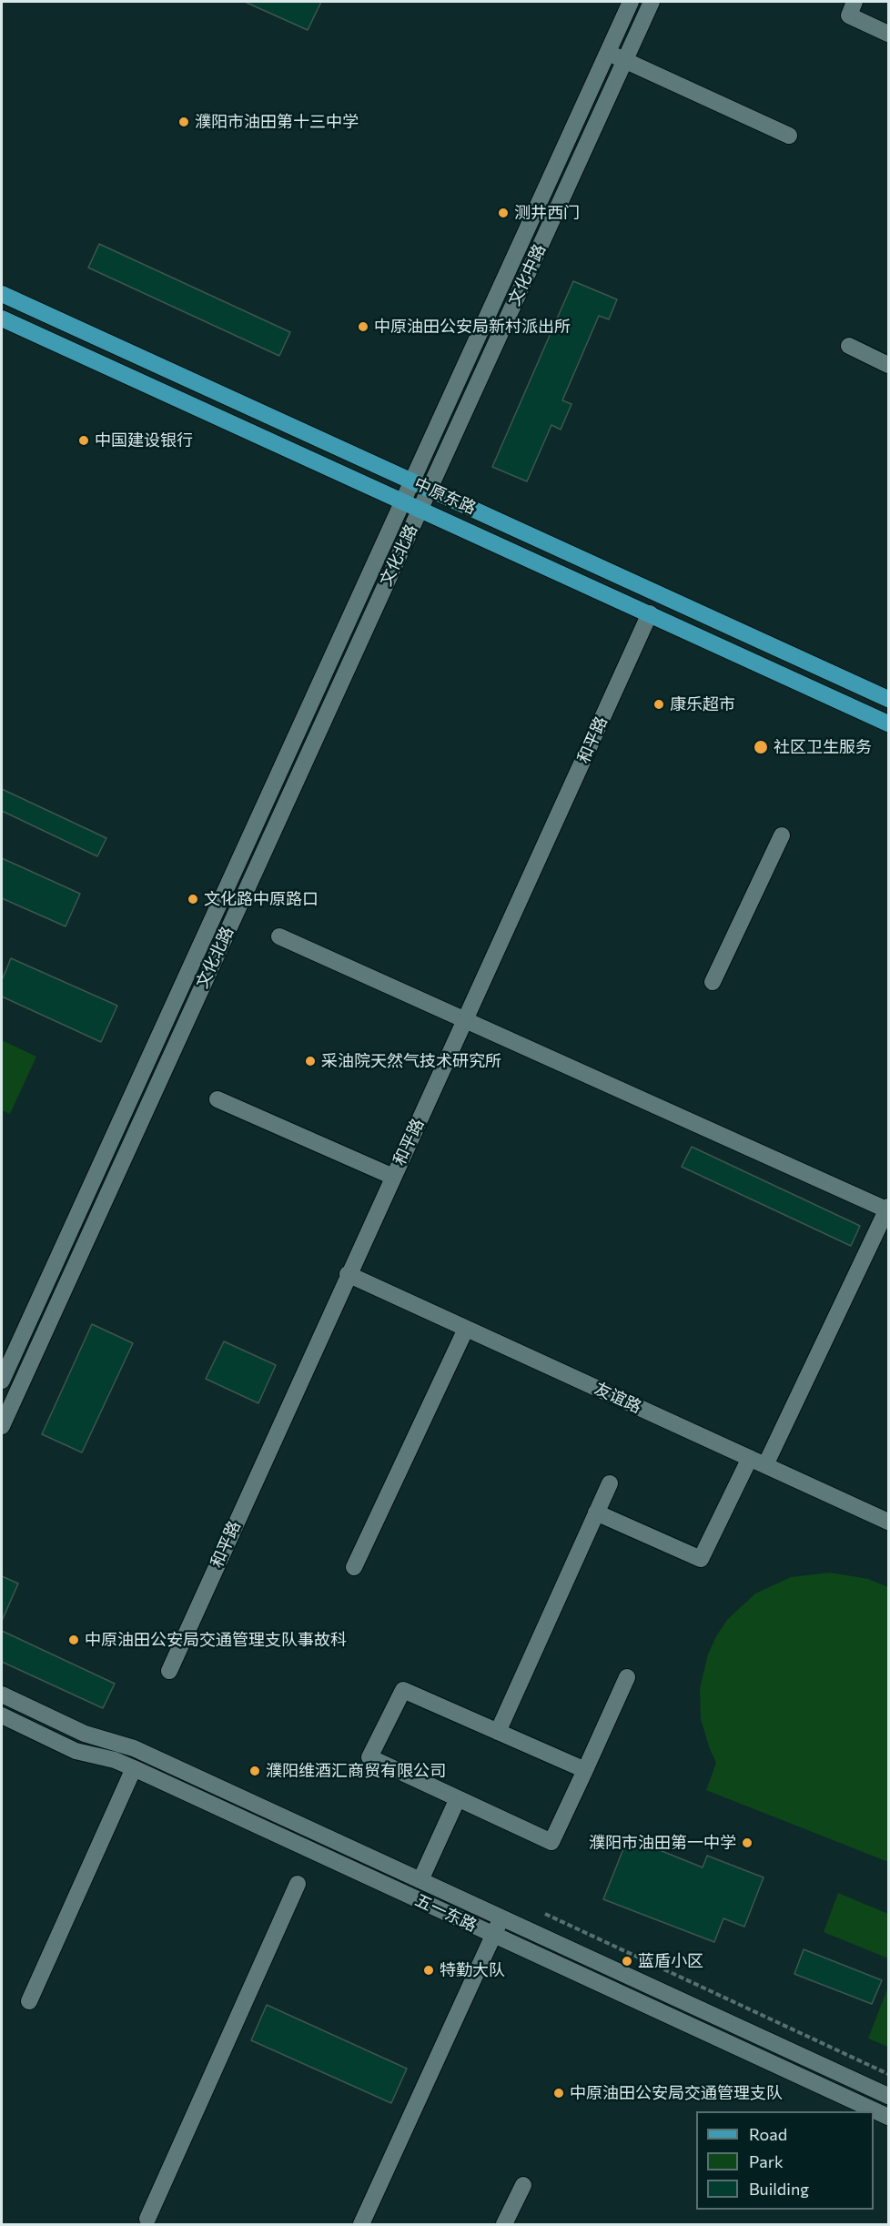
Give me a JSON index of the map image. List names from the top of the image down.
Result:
{
  "streets": {
    "main road": ["中原东路"],
    "street": [
      "文化中路",
      "文化北路",
      "和平路",
      "友谊路",
      "五一东路"
    ]
  },
  "crossings": [
    ["文化中路", "中原东路"],
    ["文化中路", "文化北路"],
    ["中原东路", "文化北路"],
    ["中原东路", "和平路"],
    ["和平路", "友谊路"]
  ],
  "places": [
    "濮阳市油田第十三中学",
    "测井西门",
    "中原油田公安局新村派出所",
    "中国建设银行",
    "康乐超市",
    "社区卫生服务",
    "文化路中原路口",
    "采油院天然气技术研究所",
    "中原油田公安局交通管理支队事故科",
    "濮阳维酒汇商贸有限公司",
    "濮阳市油田第一中学",
    "蓝盾小区",
    "特勤大队",
    "中原油田公安局交通管理支队"
  ],
  "legend": ["Road", "Park", "Building"]
}
